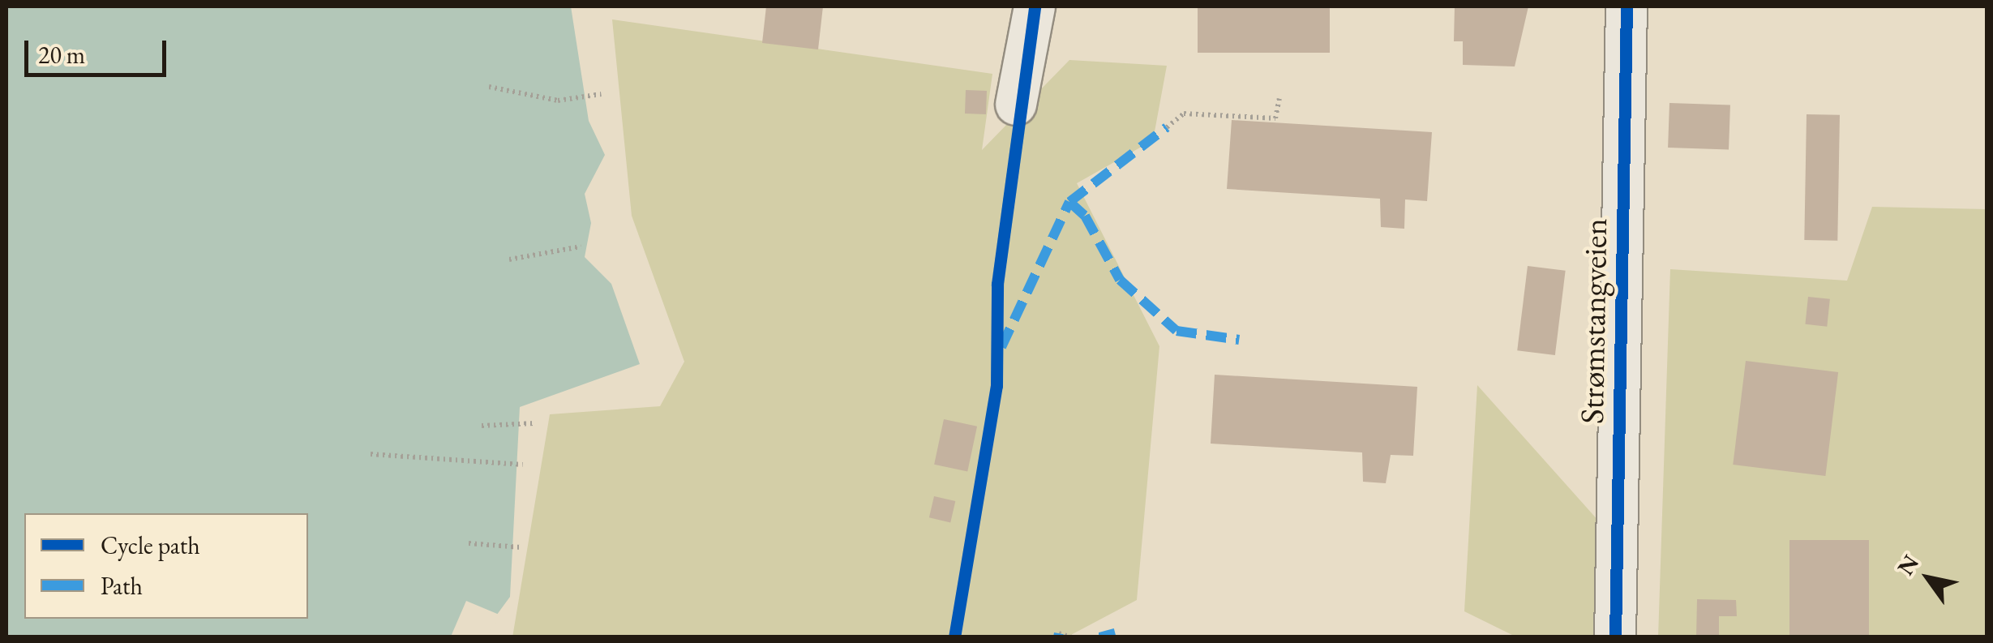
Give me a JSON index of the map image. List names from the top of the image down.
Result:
{
  "streets": {
    "street": ["Strømstangveien"]
  },
  "legend": ["Cycle path", "Path"],
  "scale_bar": "20 m",
  "north": "top left"
}
